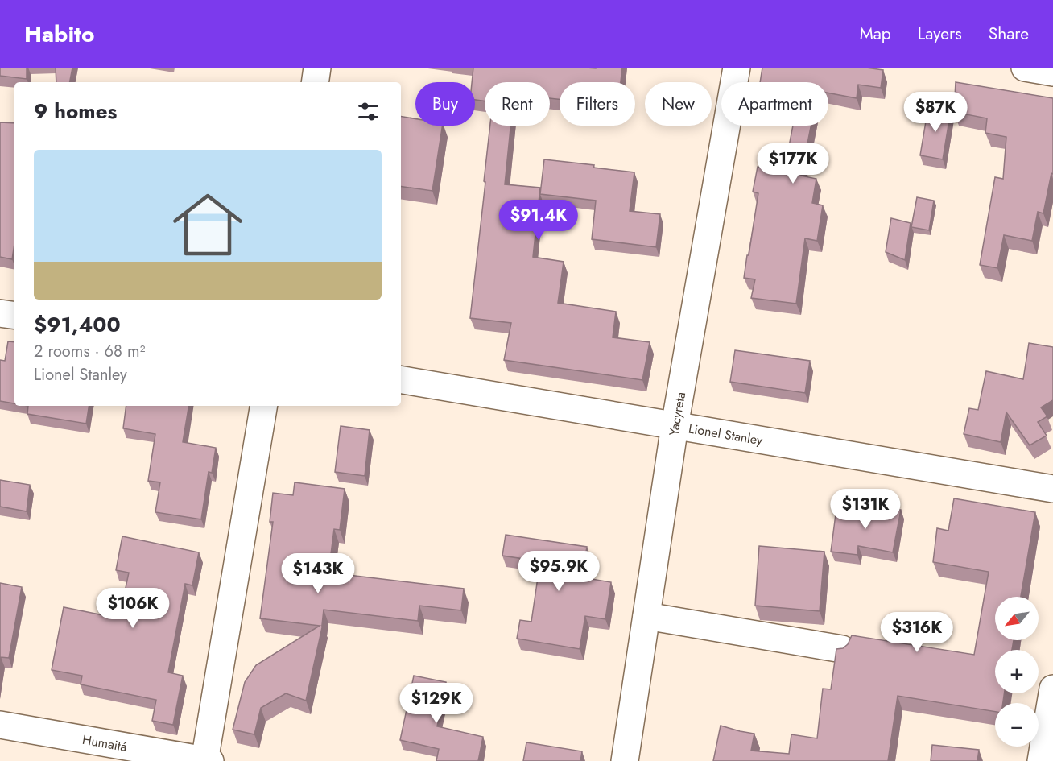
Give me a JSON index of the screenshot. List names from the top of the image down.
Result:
{
  "streets": {
    "street": ["Yacyreta", "Lionel Stanley", "Humaitá"]
  },
  "crossings": [
    ["Yacyreta", "Lionel Stanley"]
  ],
  "north": "bottom left",
  "page": {
    "header": "Habito",
    "nav": ["Map", "Layers", "Share"],
    "chip": [
      "Buy",
      "Rent",
      "Filters",
      "New",
      "Apartment"
    ],
    "heading": "9 homes",
    "price": [
      "$87K",
      "$177K",
      "$91.4K",
      "$131K",
      "$95.9K",
      "$143K",
      "$106K",
      "$316K",
      "$129K"
    ],
    "list": [
      {
        "name": "$91,400",
        "note": "2 rooms · 68 m² · Lionel Stanley"
      }
    ],
    "map_buttons": ["+", "−"]
  }
}
